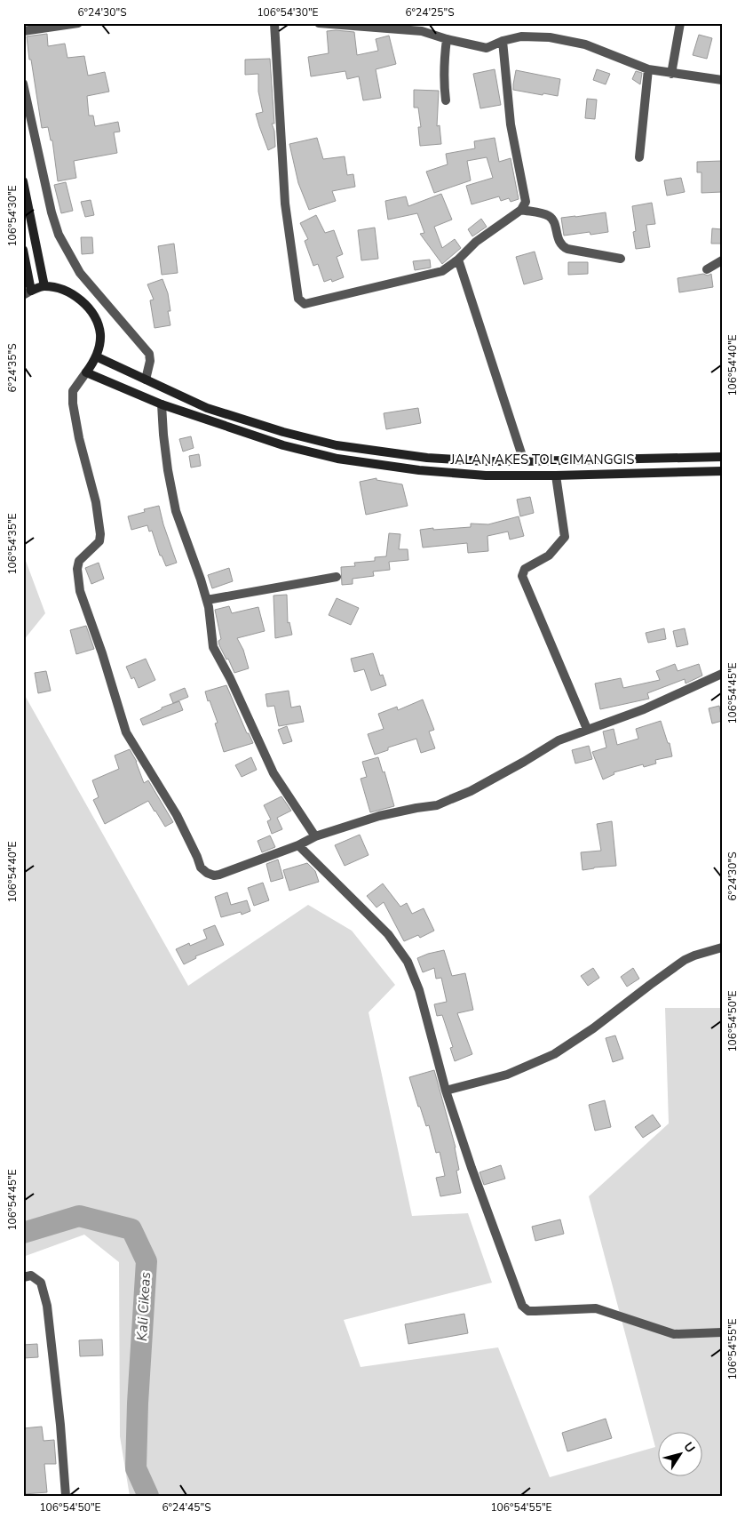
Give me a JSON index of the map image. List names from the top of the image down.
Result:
{
  "streets": {
    "main road": ["JALAN AKES TOL CIMANGGIS"]
  },
  "water": ["Kali Cikeas"],
  "north": "top right",
  "coordinates": [
    "6°24'30\"S",
    "106°54'30\"E",
    "6°24'25\"S",
    "106°54'40\"E",
    "6°24'35\"S",
    "106°54'35\"E",
    "106°54'45\"E",
    "106°54'50\"E",
    "106°54'55\"E",
    "6°24'45\"S"
  ]
}
